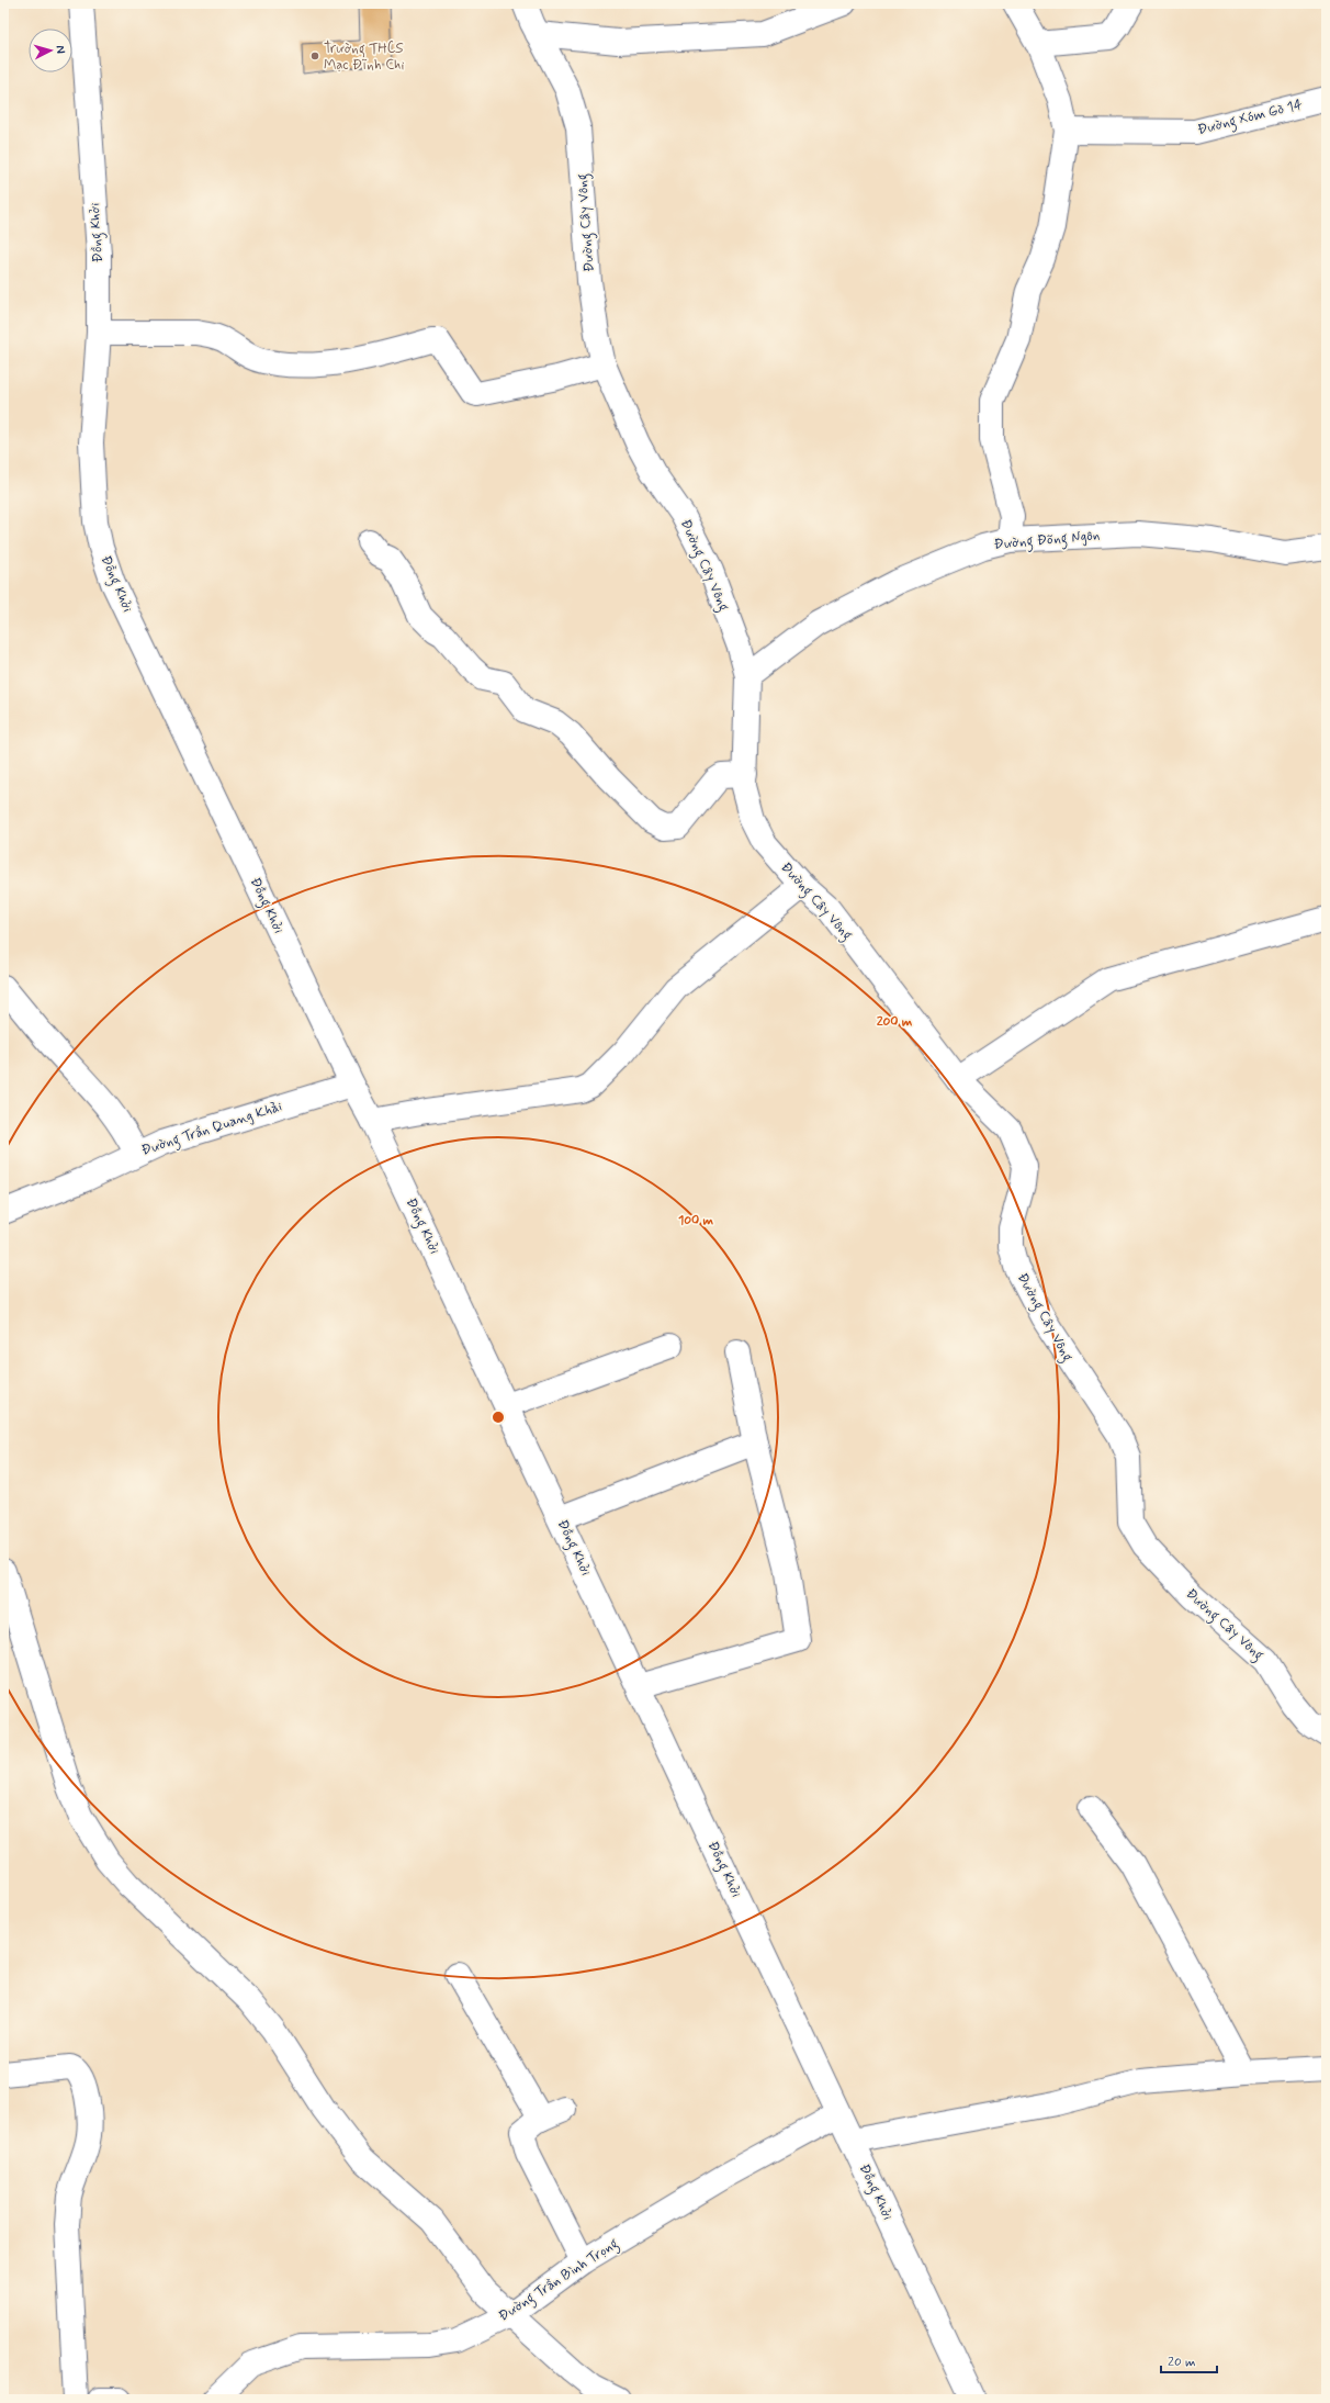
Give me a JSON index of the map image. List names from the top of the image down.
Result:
{
  "streets": {
    "street": [
      "Đường Xóm Gò 14",
      "Đường Cây Vông",
      "Đồng Khởi",
      "Đường Đõng Ngôn",
      "Đường Trần Quang Khải",
      "Đường Trần Bình Trọng"
    ]
  },
  "crossings": [
    ["Đường Cây Vông", "Đường Đõng Ngôn"],
    ["Đồng Khởi", "Đường Trần Quang Khải"],
    ["Đồng Khởi", "Đường Trần Bình Trọng"]
  ],
  "places": ["Trường THCS Mạc Đĩnh Chi"],
  "scale_bar": "20 m",
  "north": "right",
  "rings": ["200 m", "100 m"]
}
